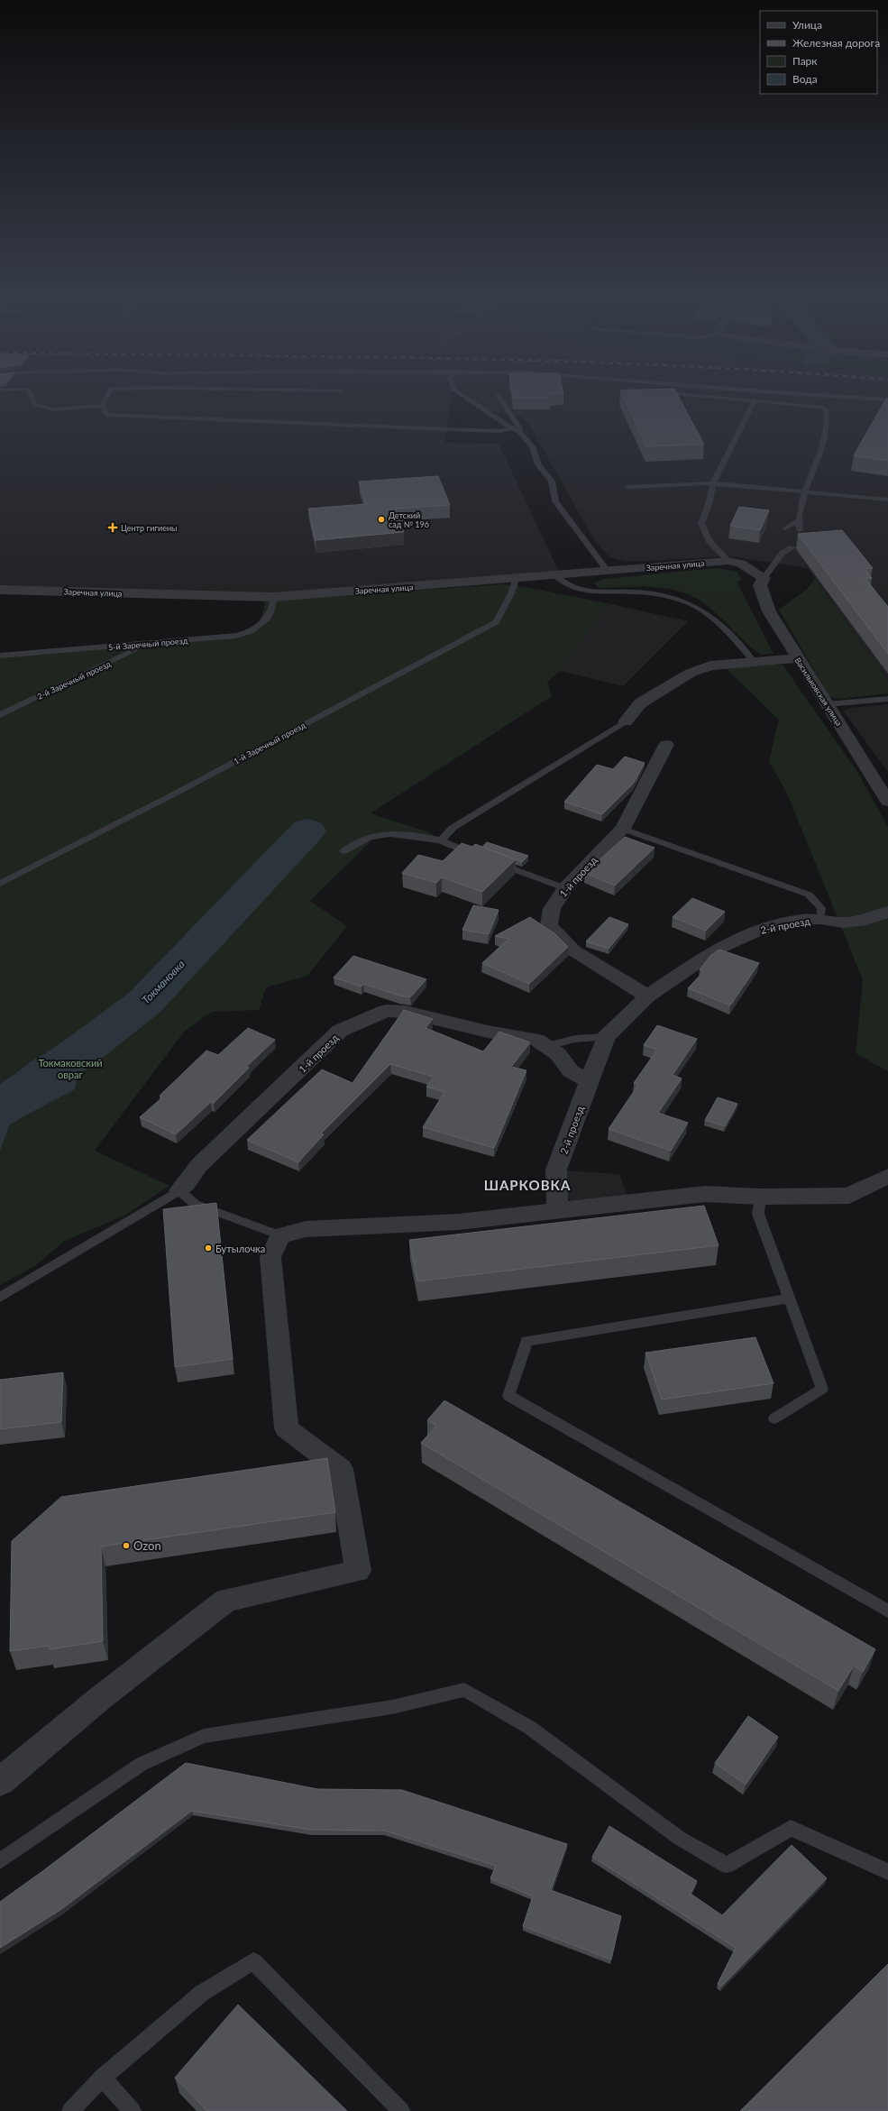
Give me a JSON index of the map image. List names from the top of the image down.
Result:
{
  "streets": {
    "street": [
      "Заречная улица",
      "Васильковская улица",
      "1-й проезд",
      "2-й проезд"
    ],
    "lane": ["5-й Заречный проезд", "2-й Заречный проезд", "1-й Заречный проезд"]
  },
  "crossings": [
    ["Заречная улица", "5-й Заречный проезд"],
    ["Заречная улица", "Васильковская улица"],
    ["Заречная улица", "1-й Заречный проезд"],
    ["5-й Заречный проезд", "2-й Заречный проезд"],
    ["1-й проезд", "2-й проезд"]
  ],
  "districts": ["ШАРКОВКА"],
  "water": ["Токмановка"],
  "parks": ["Токмаковский овраг"],
  "places": {
    "other": ["Детский сад № 196", "Бутылочка", "Ozon"],
    "health": ["Центр гигиены"]
  },
  "legend": [
    "Улица",
    "Железная дорога",
    "Парк",
    "Вода"
  ]
}
